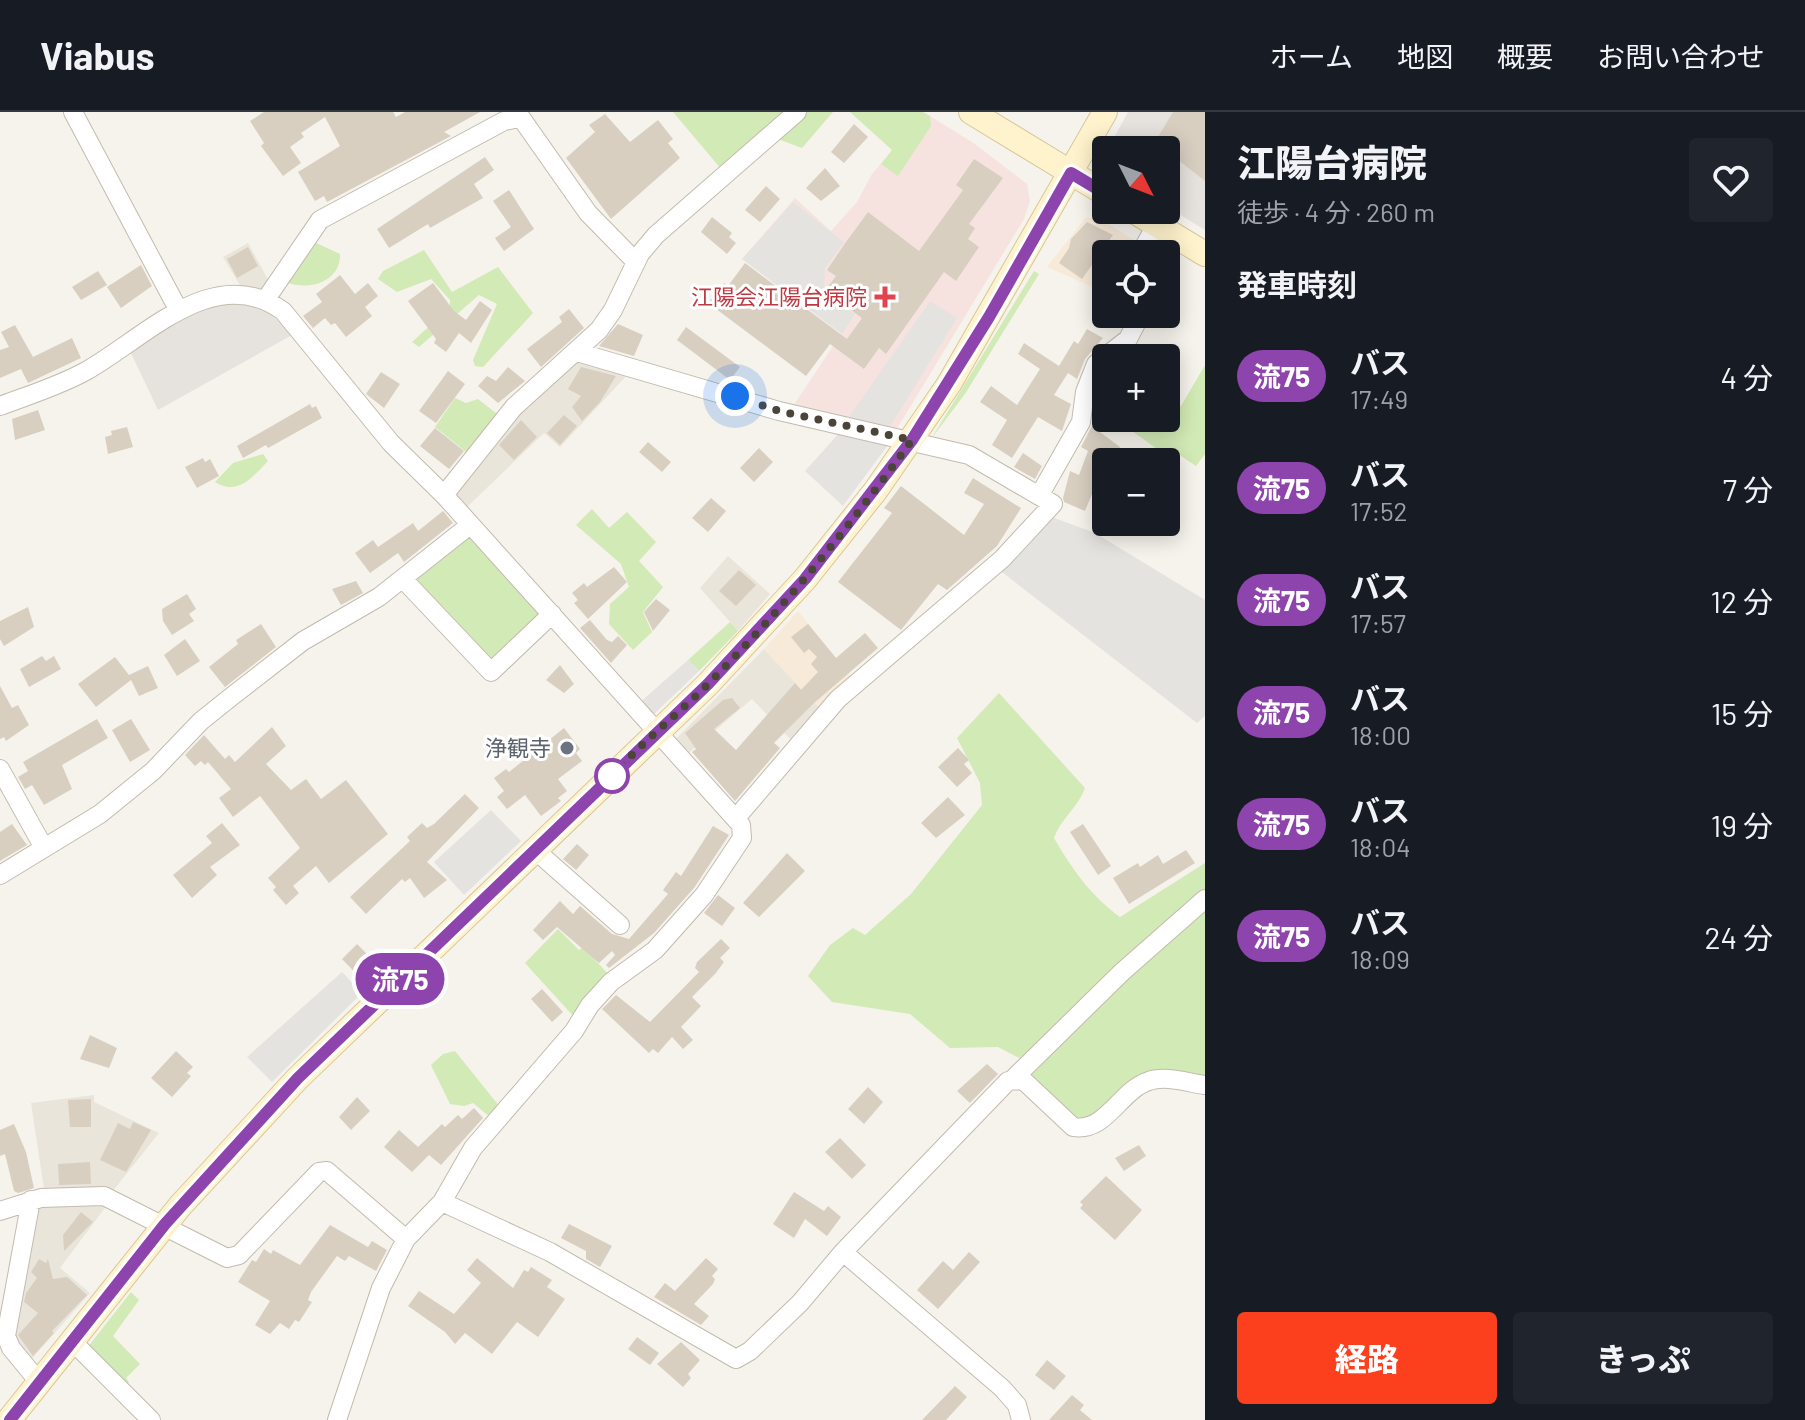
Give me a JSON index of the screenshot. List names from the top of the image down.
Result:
{
  "places": {
    "health": ["江陽会江陽台病院"],
    "other": ["浄観寺"]
  },
  "lines": ["bus line 流75"],
  "north": "bottom right",
  "page": {
    "header": "Viabus",
    "nav": [
      "ホーム",
      "地図",
      "概要",
      "お問い合わせ"
    ],
    "on_map": "流75",
    "heading": [
      ["江陽台病院", "徒歩 · 4 分 · 260 m"],
      "発車時刻"
    ],
    "map_buttons": ["+", "−"],
    "list": [
      {
        "mark": "流75",
        "name": "バス",
        "note": "17:49",
        "value": "4 分"
      },
      {
        "mark": "流75",
        "name": "バス",
        "note": "17:52",
        "value": "7 分"
      },
      {
        "mark": "流75",
        "name": "バス",
        "note": "17:57",
        "value": "12 分"
      },
      {
        "mark": "流75",
        "name": "バス",
        "note": "18:00",
        "value": "15 分"
      },
      {
        "mark": "流75",
        "name": "バス",
        "note": "18:04",
        "value": "19 分"
      },
      {
        "mark": "流75",
        "name": "バス",
        "note": "18:09",
        "value": "24 分"
      }
    ],
    "buttons": ["経路", "きっぷ"]
  }
}
